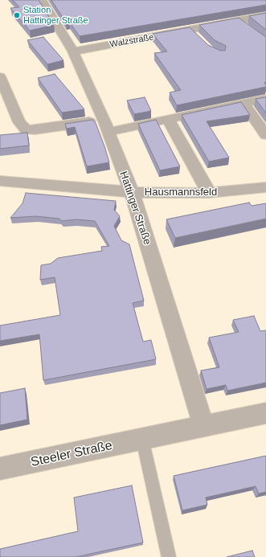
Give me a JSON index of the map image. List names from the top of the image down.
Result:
{
  "streets": {
    "street": [
      "Walzstraße",
      "Hausmannsfeld",
      "Hattinger Straße",
      "Steeler Straße"
    ]
  },
  "crossings": [
    ["Walzstraße", "Hattinger Straße"],
    ["Hausmannsfeld", "Hattinger Straße"],
    ["Hattinger Straße", "Steeler Straße"]
  ],
  "places": ["Station Hattinger Straße"]
}
